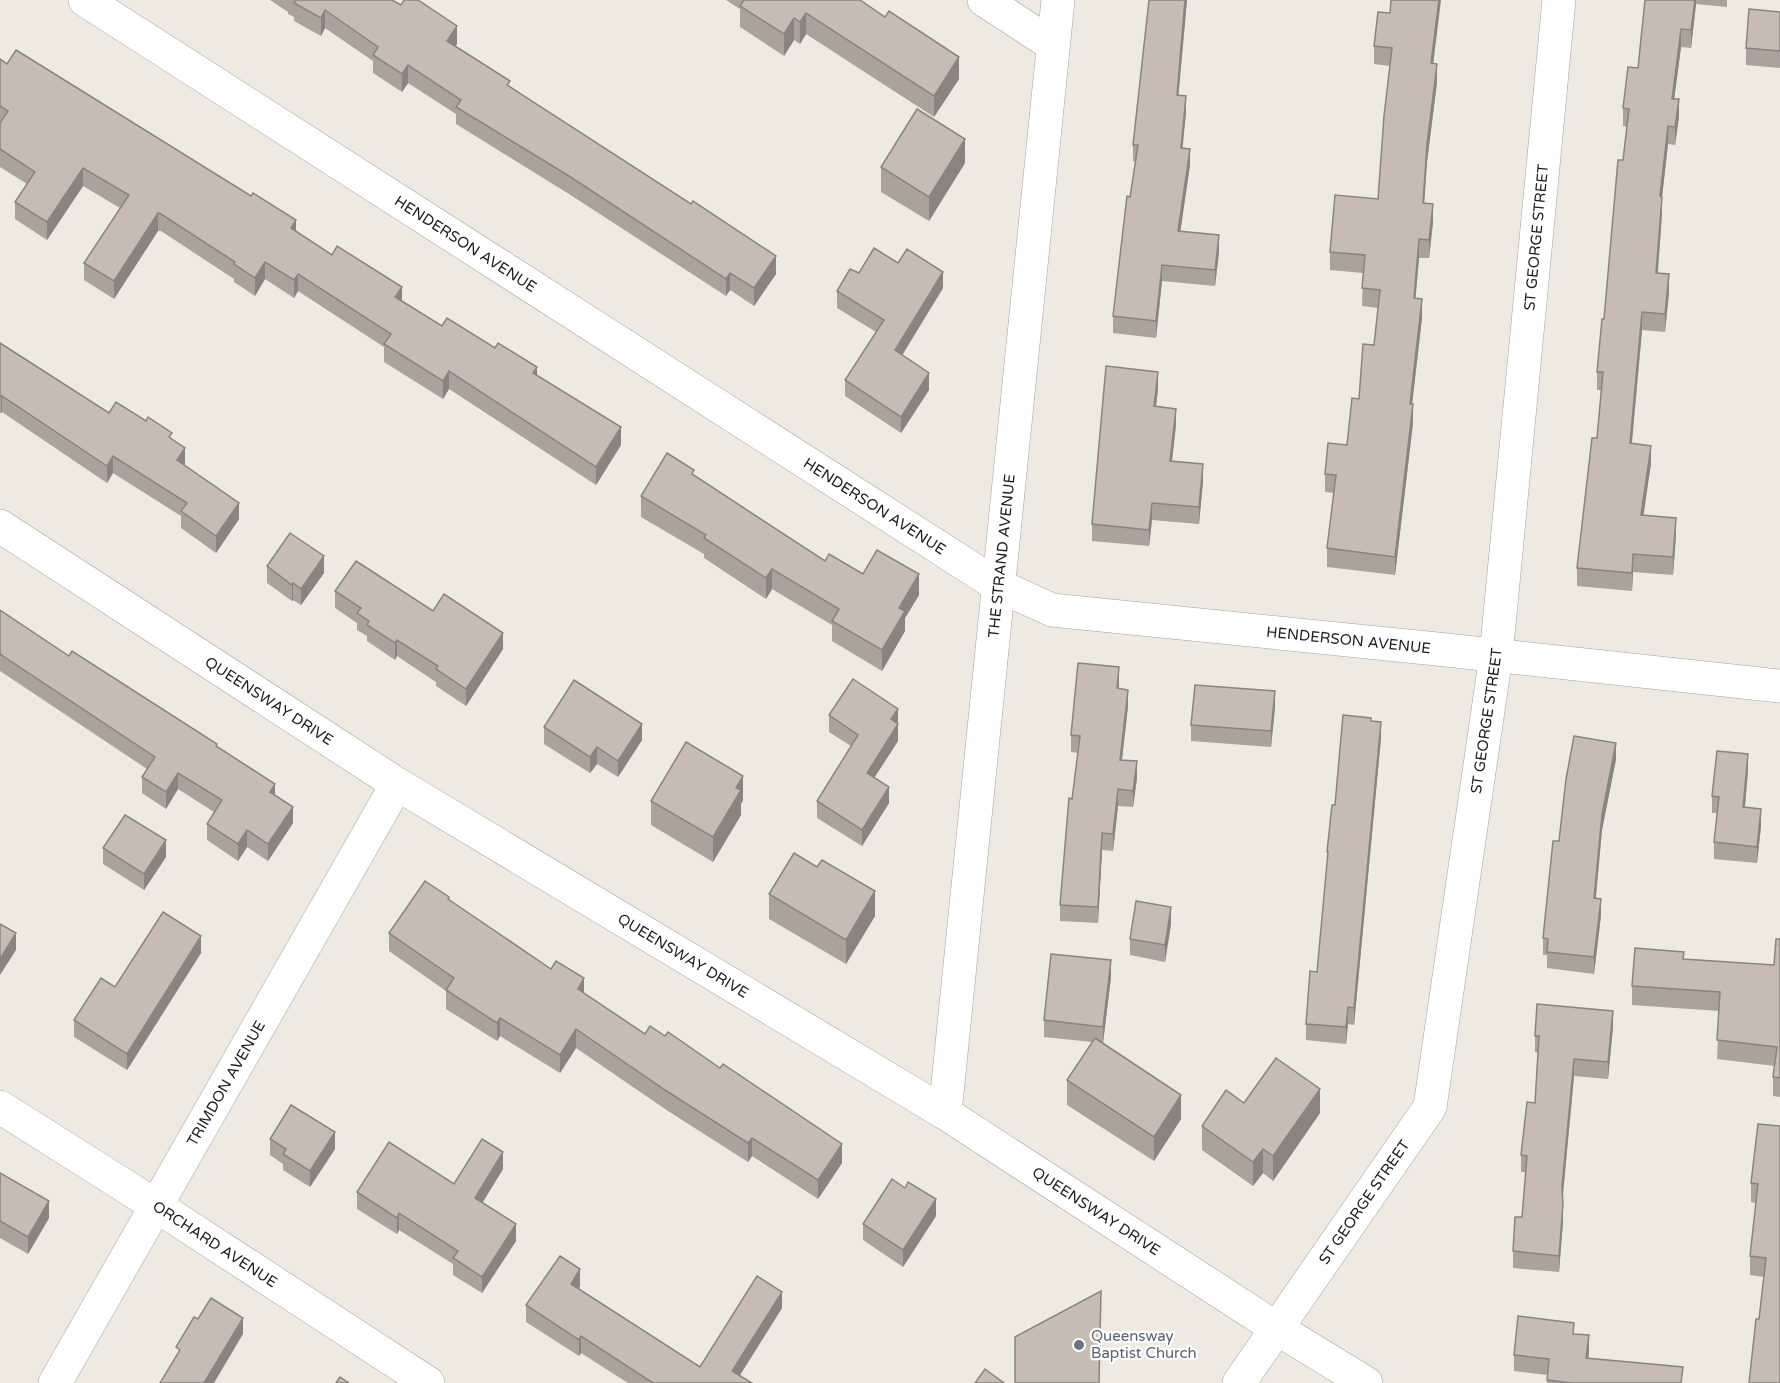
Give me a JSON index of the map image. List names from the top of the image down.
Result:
{
  "streets": {
    "street": [
      "ST GEORGE STREET",
      "HENDERSON AVENUE",
      "THE STRAND AVENUE",
      "QUEENSWAY DRIVE",
      "TRIMDON AVENUE",
      "ORCHARD AVENUE"
    ]
  },
  "crossings": [
    ["ST GEORGE STREET", "HENDERSON AVENUE"],
    ["ST GEORGE STREET", "QUEENSWAY DRIVE"],
    ["HENDERSON AVENUE", "THE STRAND AVENUE"],
    ["THE STRAND AVENUE", "QUEENSWAY DRIVE"],
    ["QUEENSWAY DRIVE", "TRIMDON AVENUE"],
    ["TRIMDON AVENUE", "ORCHARD AVENUE"]
  ],
  "places": ["Queensway Baptist Church"]
}
